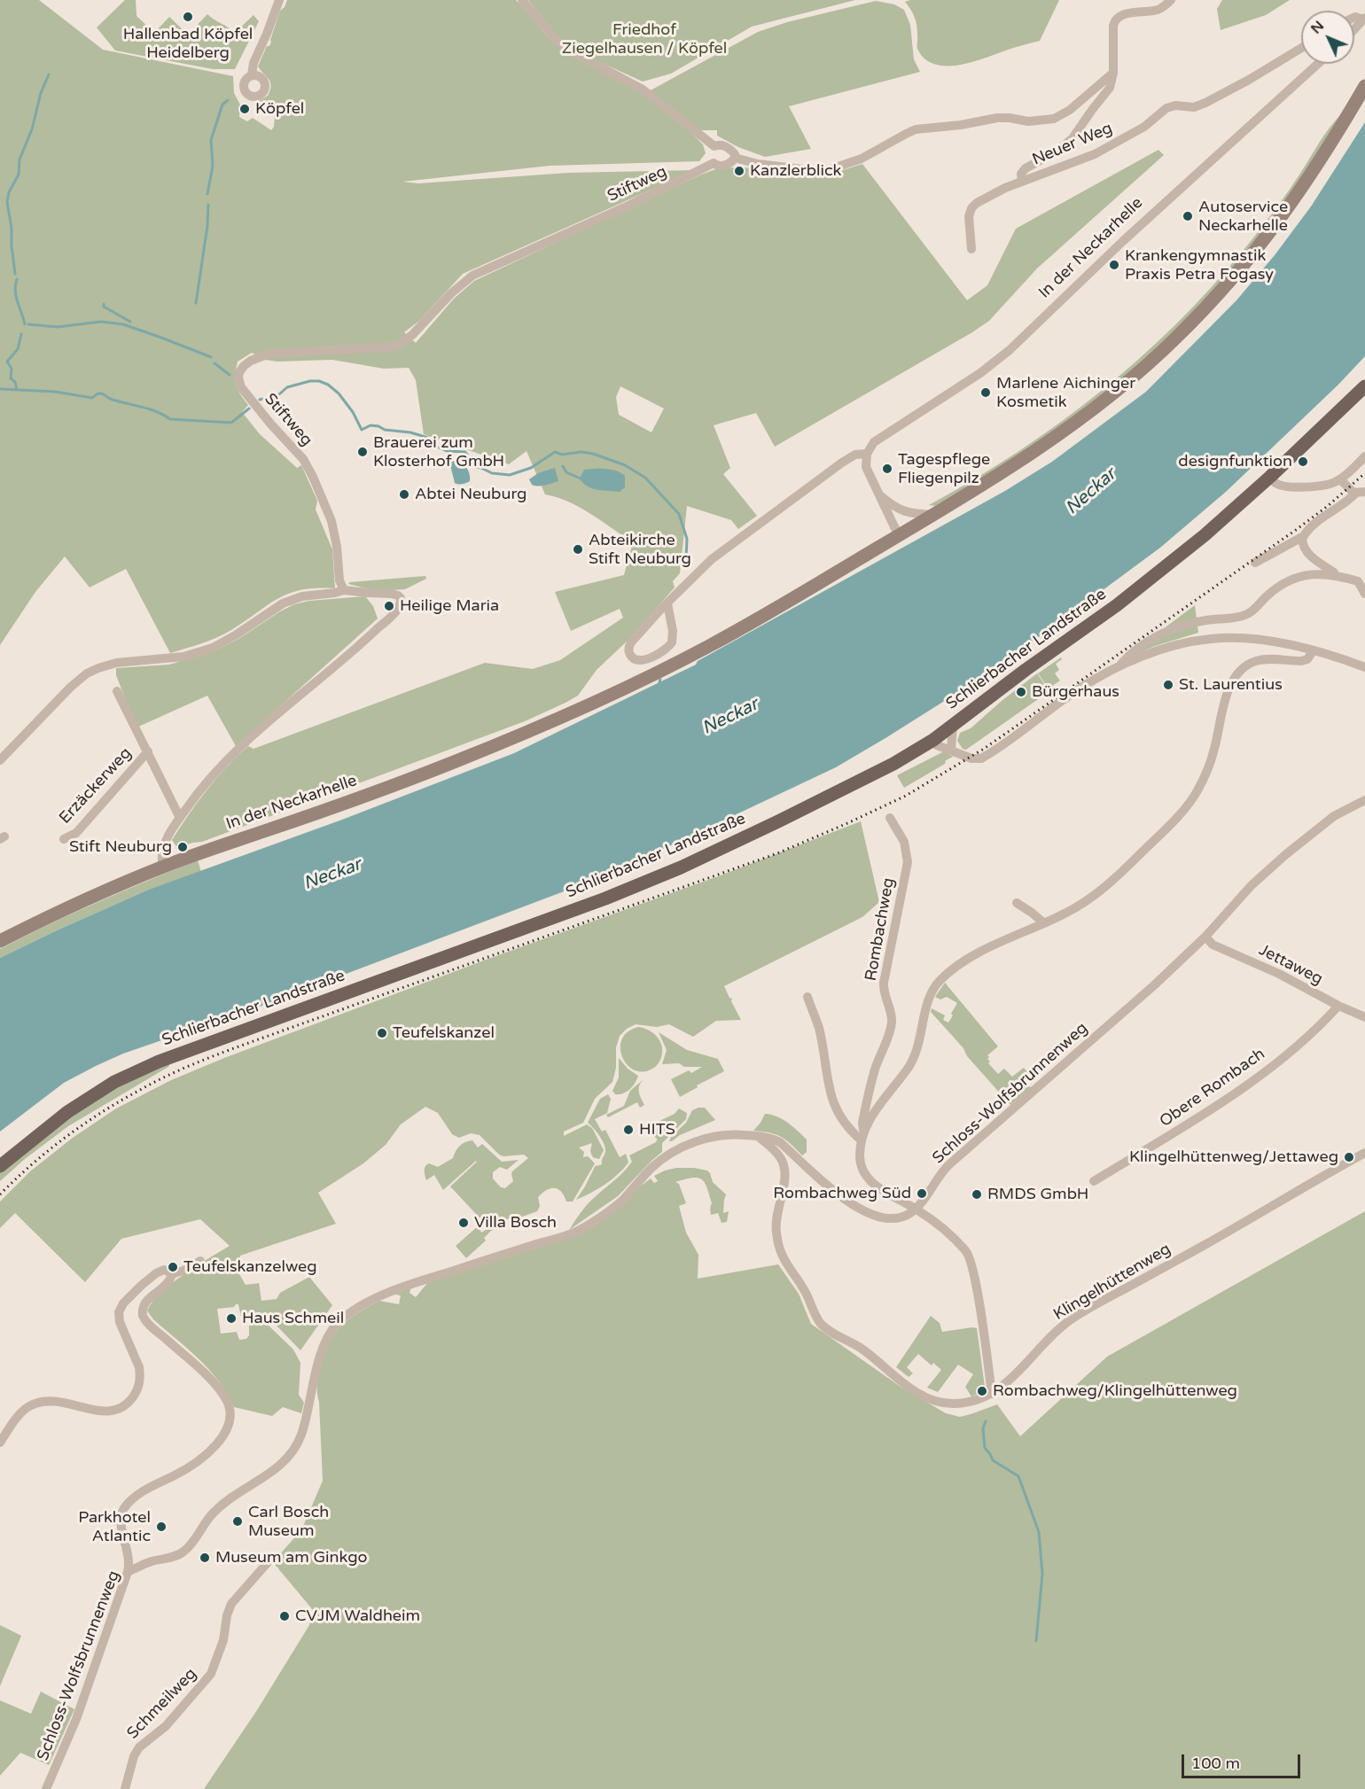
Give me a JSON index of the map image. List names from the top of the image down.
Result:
{
  "streets": {
    "main road": ["In der Neckarhelle", "Schlierbacher Landstraße"],
    "street": [
      "Neuer Weg",
      "Stiftweg",
      "Erzäckerweg",
      "Rombachweg",
      "Jettaweg",
      "Obere Rombach",
      "Schloss-Wolfsbrunnenweg",
      "Klingelhüttenweg",
      "Schmeilweg"
    ]
  },
  "crossings": [
    ["Neuer Weg", "Stiftweg"],
    ["Rombachweg", "Schloss-Wolfsbrunnenweg"],
    ["Rombachweg", "Klingelhüttenweg"],
    ["Jettaweg", "Obere Rombach"],
    ["Jettaweg", "Schloss-Wolfsbrunnenweg"],
    ["Schloss-Wolfsbrunnenweg", "Klingelhüttenweg"]
  ],
  "water": ["Neckar"],
  "parks": ["Friedhof Ziegelhausen / Köpfel"],
  "places": [
    "Hallenbad Köpfel Heidelberg",
    "Köpfel",
    "Kanzlerblick",
    "Autoservice Neckarhelle",
    "Krankengymnastik Praxis Petra Fogasy",
    "Marlene Aichinger Kosmetik",
    "Brauerei zum Klosterhof GmbH",
    "designfunktion",
    "Tagespflege Fliegenpilz",
    "Abtei Neuburg",
    "Abteikirche Stift Neuburg",
    "Heilige Maria",
    "St. Laurentius",
    "Bürgerhaus",
    "Stift Neuburg",
    "Teufelskanzel",
    "HITS",
    "Klingelhüttenweg/Jettaweg",
    "Rombachweg Süd",
    "RMDS GmbH",
    "Villa Bosch",
    "Teufelskanzelweg",
    "Haus Schmeil",
    "Rombachweg/Klingelhüttenweg",
    "Carl Bosch Museum",
    "Parkhotel Atlantic",
    "Museum am Ginkgo",
    "CVJM Waldheim"
  ],
  "scale_bar": "100 m",
  "north": "top left"
}
